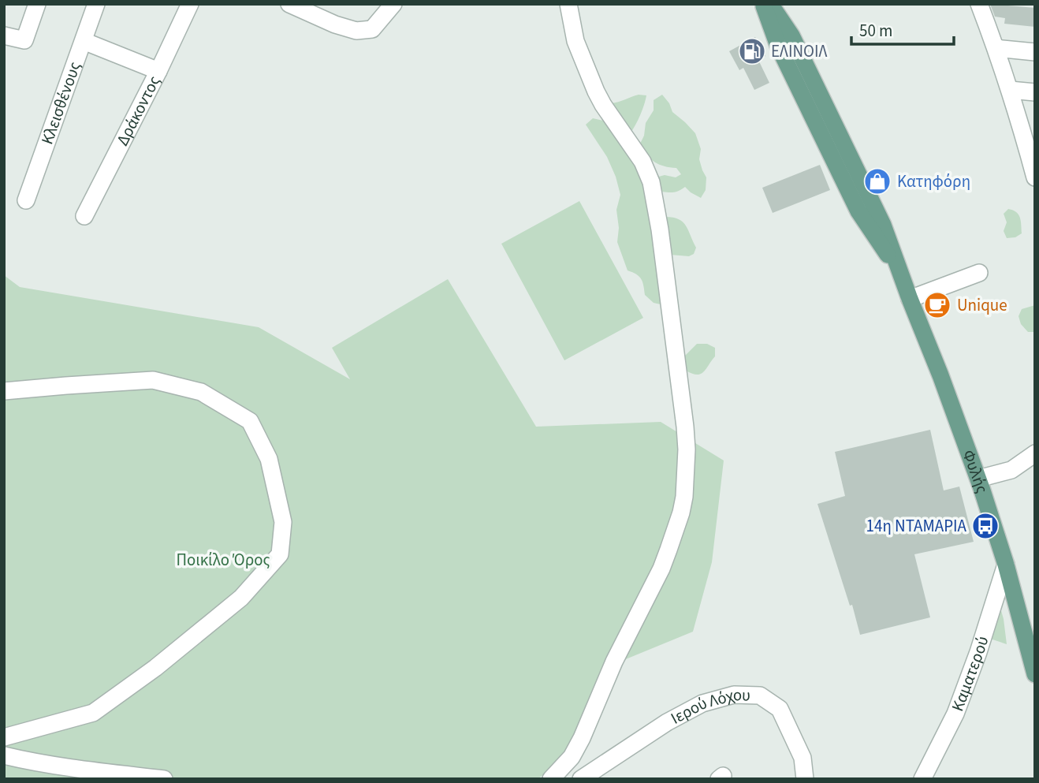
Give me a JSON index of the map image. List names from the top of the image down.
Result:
{
  "streets": {
    "main road": ["Φυλής"],
    "street": [
      "Κλεισθένους",
      "Δράκοντος",
      "Καματερού",
      "Ιερού Λόχου"
    ]
  },
  "crossings": [
    ["Φυλής", "Καματερού"]
  ],
  "parks": ["Ποικίλο Όρος"],
  "places": {
    "fuel station": ["ΕΛΙΝΟΙΛ"],
    "shop": ["Κατηφόρη"],
    "cafe": ["Unique"],
    "bus stop": ["14η ΝΤΑΜΑΡΙΑ"]
  },
  "scale_bar": "50 m"
}
